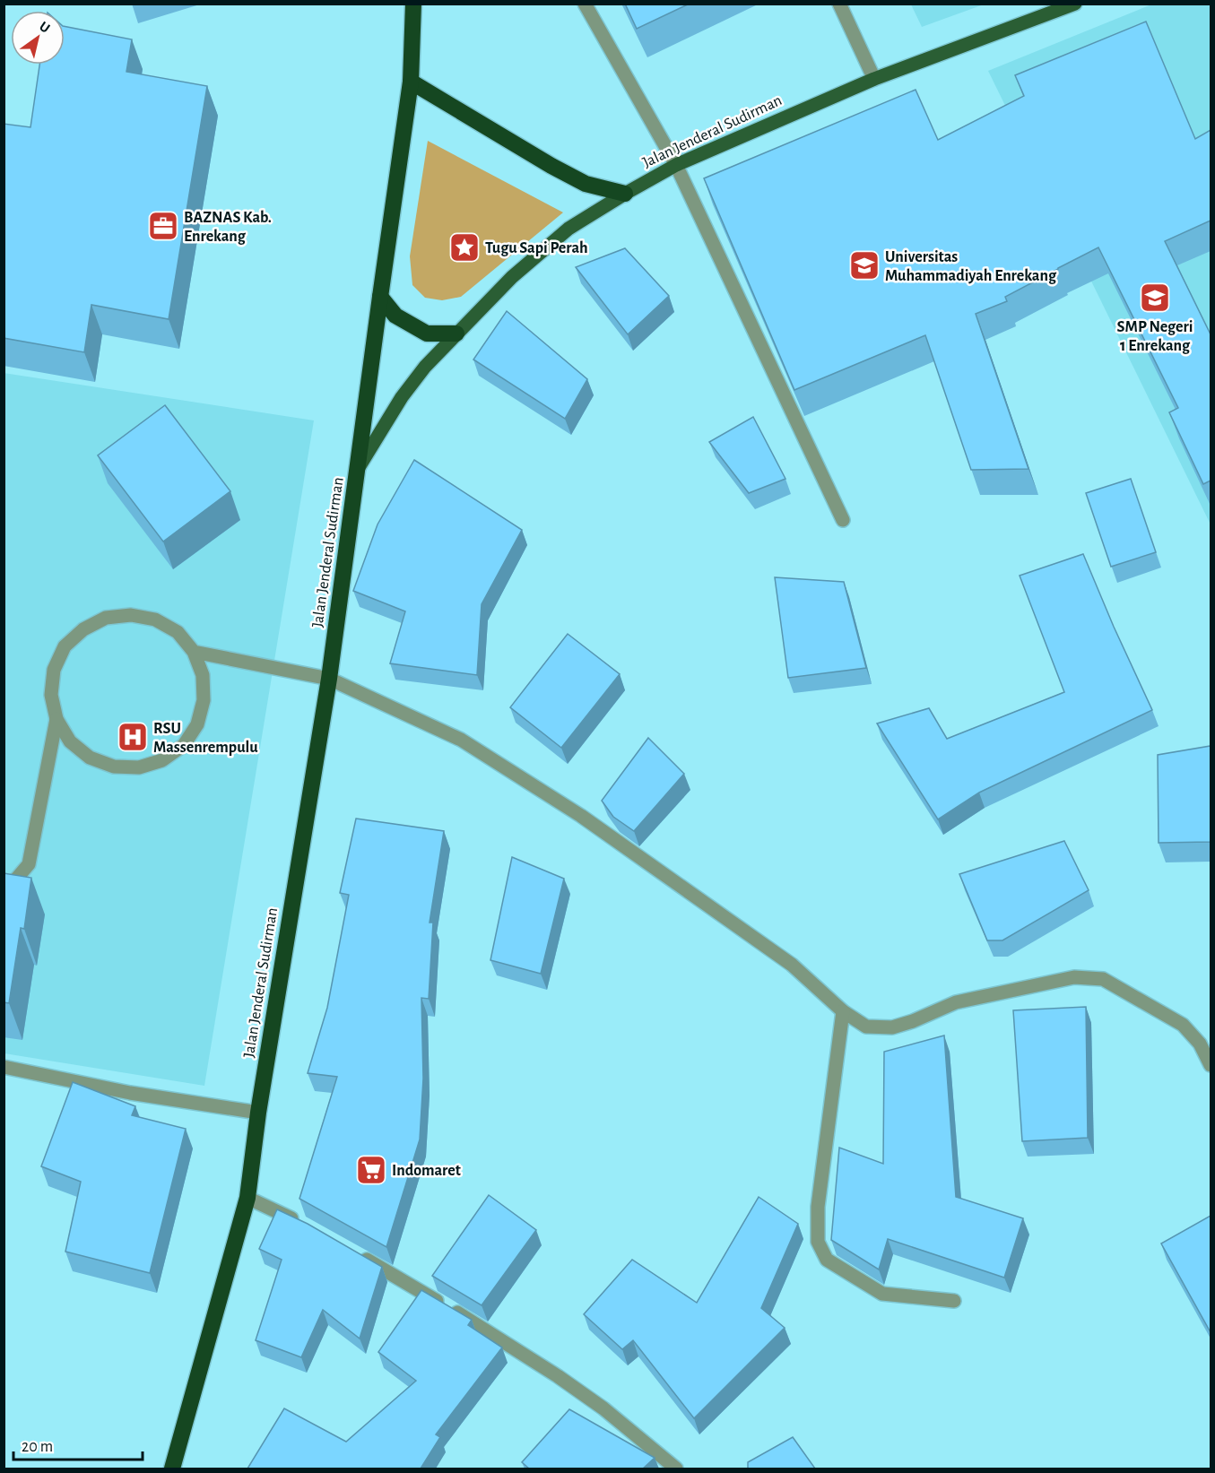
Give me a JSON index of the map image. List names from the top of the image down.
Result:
{
  "streets": {
    "highway": ["Jalan Jenderal Sudirman"]
  },
  "places": {
    "office": ["BAZNAS Kab. Enrekang"],
    "place": ["Tugu Sapi Perah"],
    "school or university": ["Universitas Muhammadiyah Enrekang", "SMP Negeri 1 Enrekang"],
    "hospital": ["RSU Massenrempulu"],
    "supermarket": ["Indomaret"]
  },
  "scale_bar": "20 m",
  "north": "top right"
}
